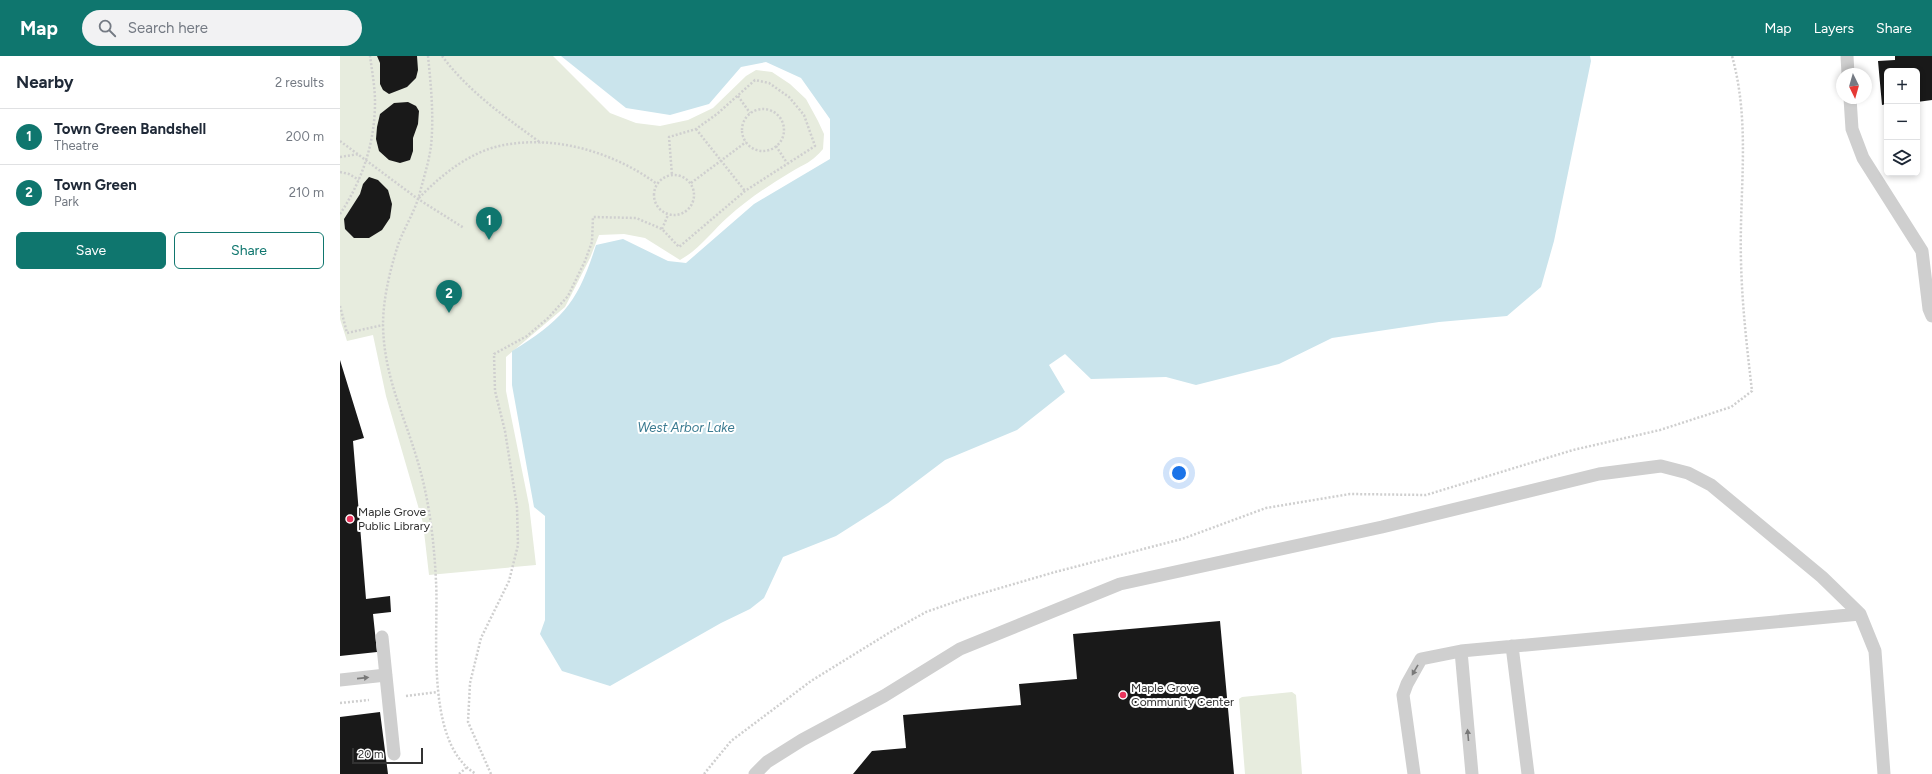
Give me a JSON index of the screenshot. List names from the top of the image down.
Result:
{
  "water": ["West Arbor Lake"],
  "places": ["Maple Grove Public Library", "Maple Grove Community Center"],
  "scale_bar": "20 m",
  "north": "bottom",
  "page": {
    "header": "Map",
    "search": "Search here",
    "nav": ["Map", "Layers", "Share"],
    "heading": ["Nearby", "2 results"],
    "map_buttons": ["+", "−"],
    "list": [
      {
        "mark": "1",
        "name": "Town Green Bandshell",
        "note": "Theatre",
        "value": "200 m"
      },
      {
        "mark": "2",
        "name": "Town Green",
        "note": "Park",
        "value": "210 m"
      }
    ],
    "pins": ["1", "2"],
    "buttons": ["Save", "Share"],
    "scale": "20 m"
  }
}
